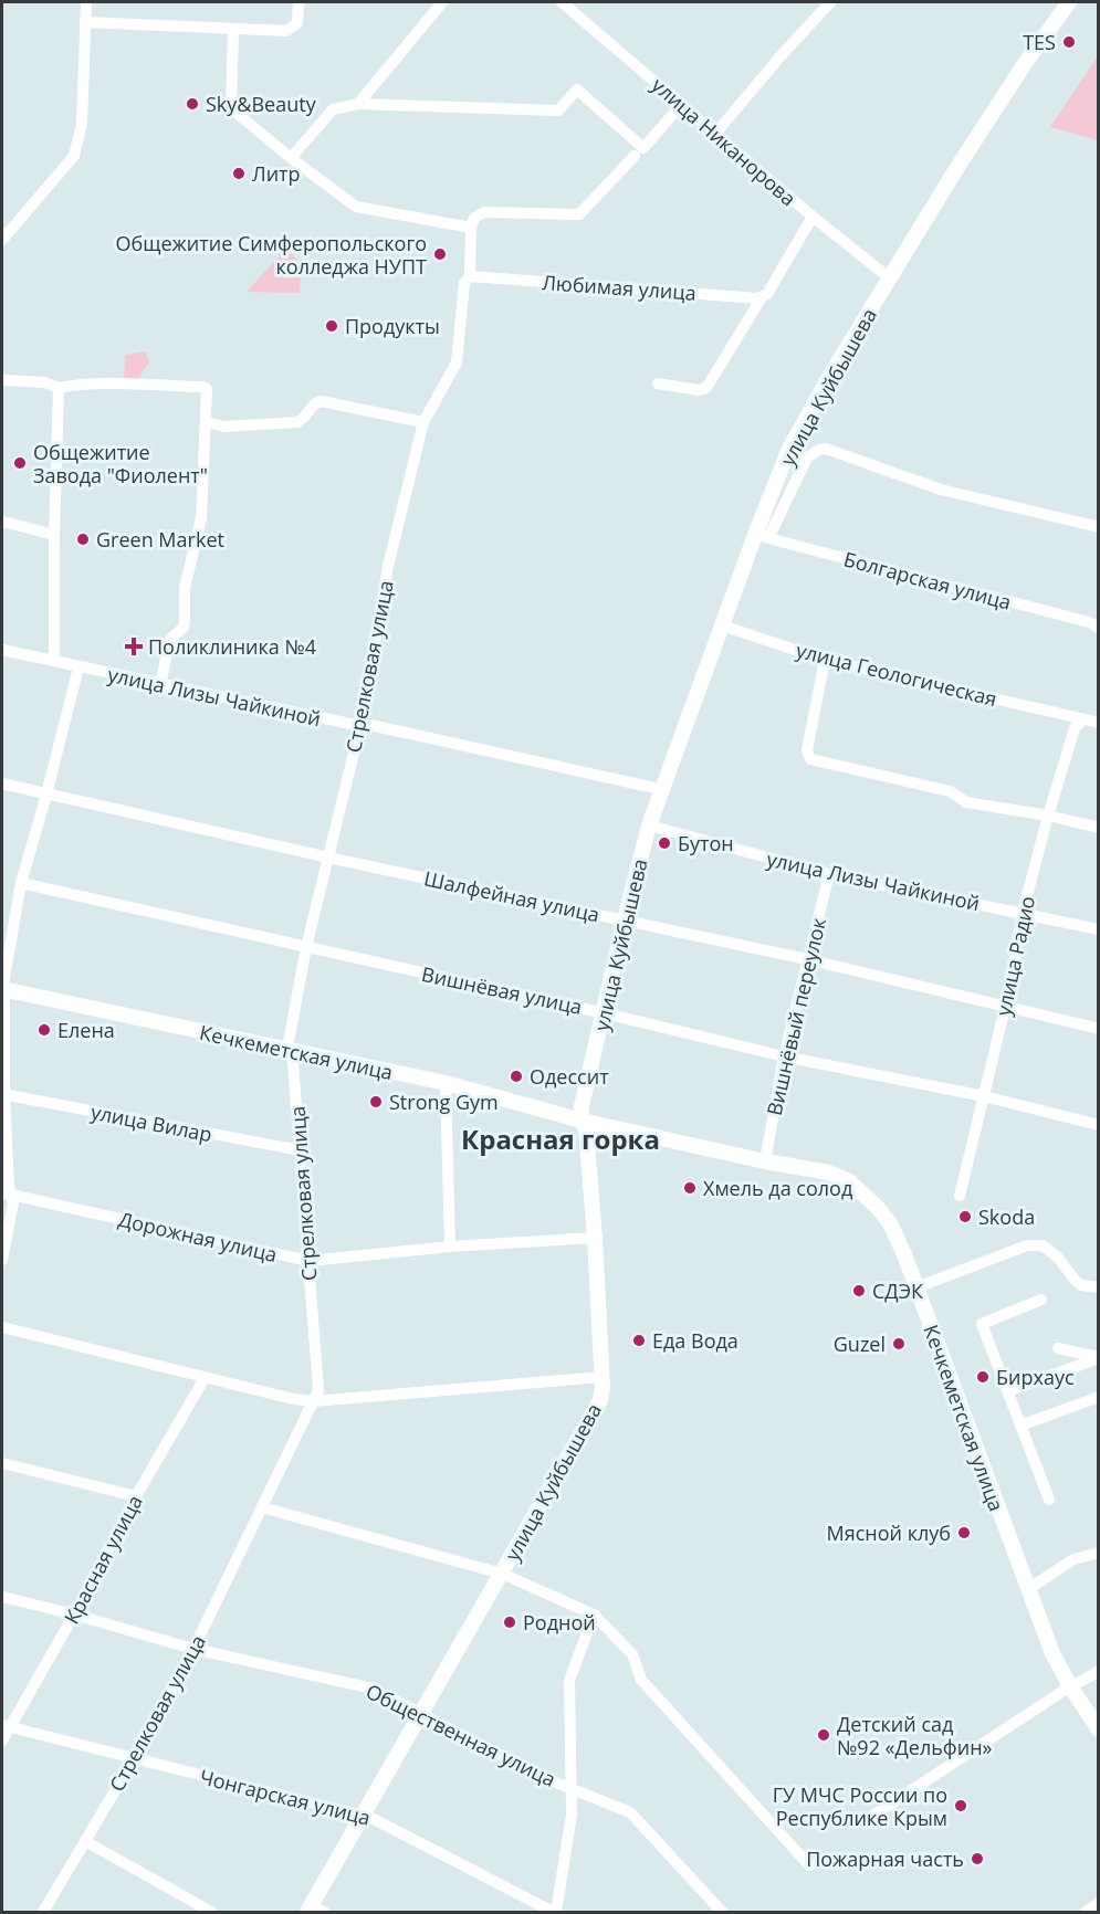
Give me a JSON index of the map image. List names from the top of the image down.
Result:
{
  "streets": {
    "main road": ["улица Куйбышева", "Кечкеметская улица"],
    "street": [
      "улица Никанорова",
      "Любимая улица",
      "Болгарская улица",
      "Стрелковая улица",
      "улица Геологическая",
      "улица Лизы Чайкиной",
      "Шалфейная улица",
      "улица Радио",
      "Вишнёвая улица",
      "Вишнёвый переулок",
      "улица Вилар",
      "Дорожная улица",
      "Красная улица",
      "Общественная улица",
      "Чонгарская улица"
    ]
  },
  "crossings": [
    ["улица Никанорова", "улица Куйбышева"],
    ["Любимая улица", "Стрелковая улица"],
    ["улица Куйбышева", "Болгарская улица"],
    ["улица Куйбышева", "улица Геологическая"],
    ["улица Куйбышева", "улица Лизы Чайкиной"],
    ["улица Куйбышева", "Шалфейная улица"],
    ["улица Куйбышева", "Вишнёвая улица"],
    ["улица Куйбышева", "Кечкеметская улица"],
    ["улица Куйбышева", "Дорожная улица"],
    ["улица Куйбышева", "Общественная улица"],
    ["улица Куйбышева", "Чонгарская улица"],
    ["Стрелковая улица", "улица Лизы Чайкиной"],
    ["Стрелковая улица", "Шалфейная улица"],
    ["Стрелковая улица", "Вишнёвая улица"],
    ["Стрелковая улица", "Кечкеметская улица"],
    ["Стрелковая улица", "улица Вилар"],
    ["Стрелковая улица", "Дорожная улица"],
    ["Стрелковая улица", "Общественная улица"],
    ["Стрелковая улица", "Чонгарская улица"],
    ["улица Геологическая", "улица Радио"],
    ["улица Лизы Чайкиной", "улица Радио"],
    ["улица Лизы Чайкиной", "Вишнёвый переулок"],
    ["Шалфейная улица", "улица Радио"],
    ["Шалфейная улица", "Вишнёвый переулок"],
    ["улица Радио", "Вишнёвая улица"],
    ["Вишнёвая улица", "Вишнёвый переулок"],
    ["Вишнёвый переулок", "Кечкеметская улица"],
    ["Красная улица", "Общественная улица"],
    ["Красная улица", "Чонгарская улица"]
  ],
  "districts": ["Красная горка"],
  "places": {
    "other": [
      "TES",
      "Sky&Beauty",
      "Литр",
      "Общежитие Симферопольского колледжа НУПТ",
      "Продукты",
      "Общежитие Завода \"Фиолент\"",
      "Green Market",
      "Бутон",
      "Елена",
      "Одессит",
      "Strong Gym",
      "Хмель да солод",
      "Skoda",
      "СДЭК",
      "Еда Вода",
      "Guzel",
      "Бирхаус",
      "Мясной клуб",
      "Родной",
      "Детский сад №92 «Дельфин»",
      "ГУ МЧС России по Республике Крым",
      "Пожарная часть"
    ],
    "health": ["Поликлиника №4"]
  }
}
